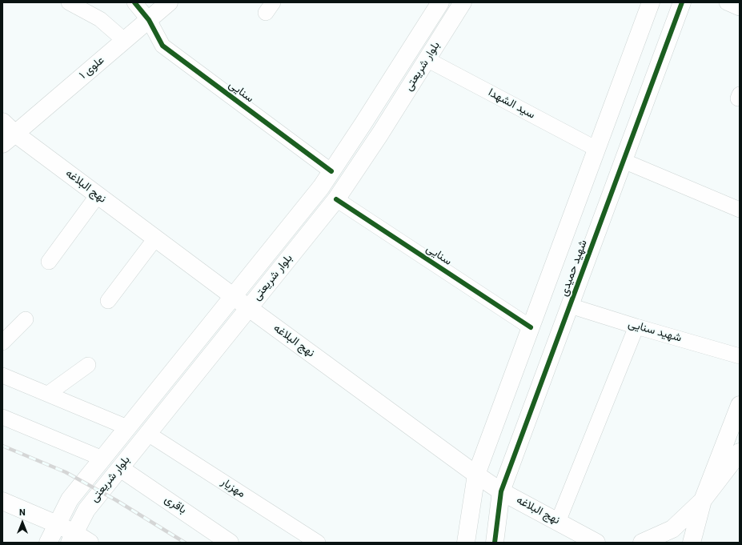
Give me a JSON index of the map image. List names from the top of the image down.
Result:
{
  "streets": {
    "main road": [
      "بلوار شریعتی",
      "علوی ۱",
      "نهج البلاغه",
      "شهید حمیدی",
      "باقری"
    ],
    "street": [
      "سنایی",
      "سید الشهدا",
      "شهید سنایی",
      "مهزیار"
    ]
  },
  "crossings": [
    ["بلوار شریعتی", "سنایی"],
    ["بلوار شریعتی", "سید الشهدا"],
    ["بلوار شریعتی", "نهج البلاغه"],
    ["بلوار شریعتی", "مهزیار"],
    ["بلوار شریعتی", "باقری"],
    ["علوی ۱", "سنایی"],
    ["علوی ۱", "نهج البلاغه"],
    ["سنایی", "شهید حمیدی"],
    ["سید الشهدا", "شهید حمیدی"],
    ["نهج البلاغه", "شهید حمیدی"],
    ["شهید حمیدی", "شهید سنایی"]
  ],
  "north": "top"
}
